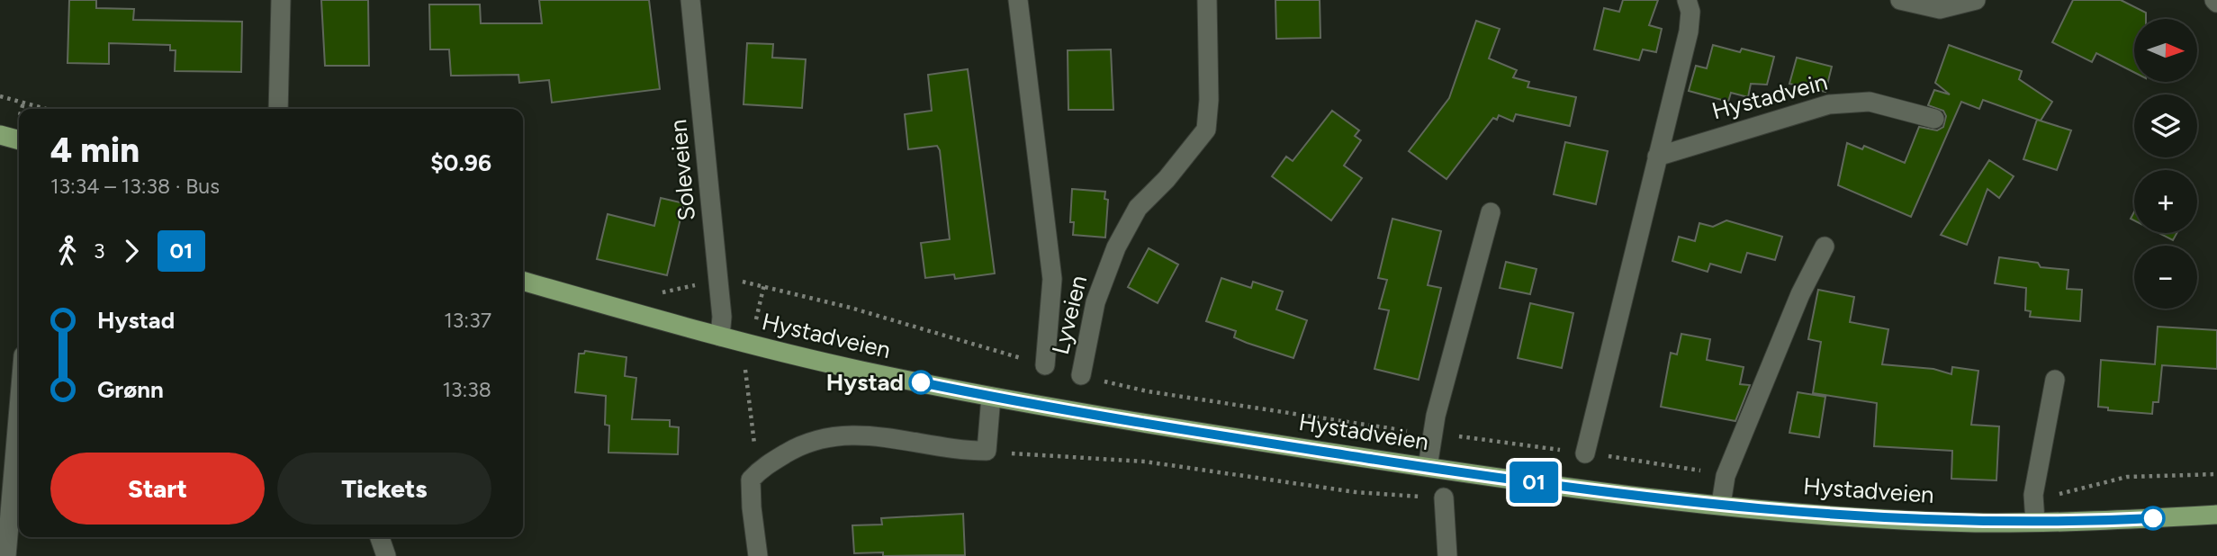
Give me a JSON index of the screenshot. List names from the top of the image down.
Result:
{
  "streets": {
    "main road": ["Hystadveien"],
    "street": ["Hystadvein", "Soleveien", "Lyveien"]
  },
  "crossings": [
    ["Soleveien", "Lyveien"],
    ["Soleveien", "Hystadveien"]
  ],
  "places": ["Hystad"],
  "lines": ["bus line 01"],
  "north": "right",
  "page": {
    "on_map": "01",
    "map_buttons": ["+", "−"],
    "heading": ["4 min", "13:34 – 13:38 · Bus", "$0.96"],
    "legs": ["3", "01"],
    "list": [
      {
        "name": "Hystad",
        "value": "13:37"
      },
      {
        "name": "Grønn",
        "value": "13:38"
      }
    ],
    "buttons": ["Start", "Tickets"]
  }
}
